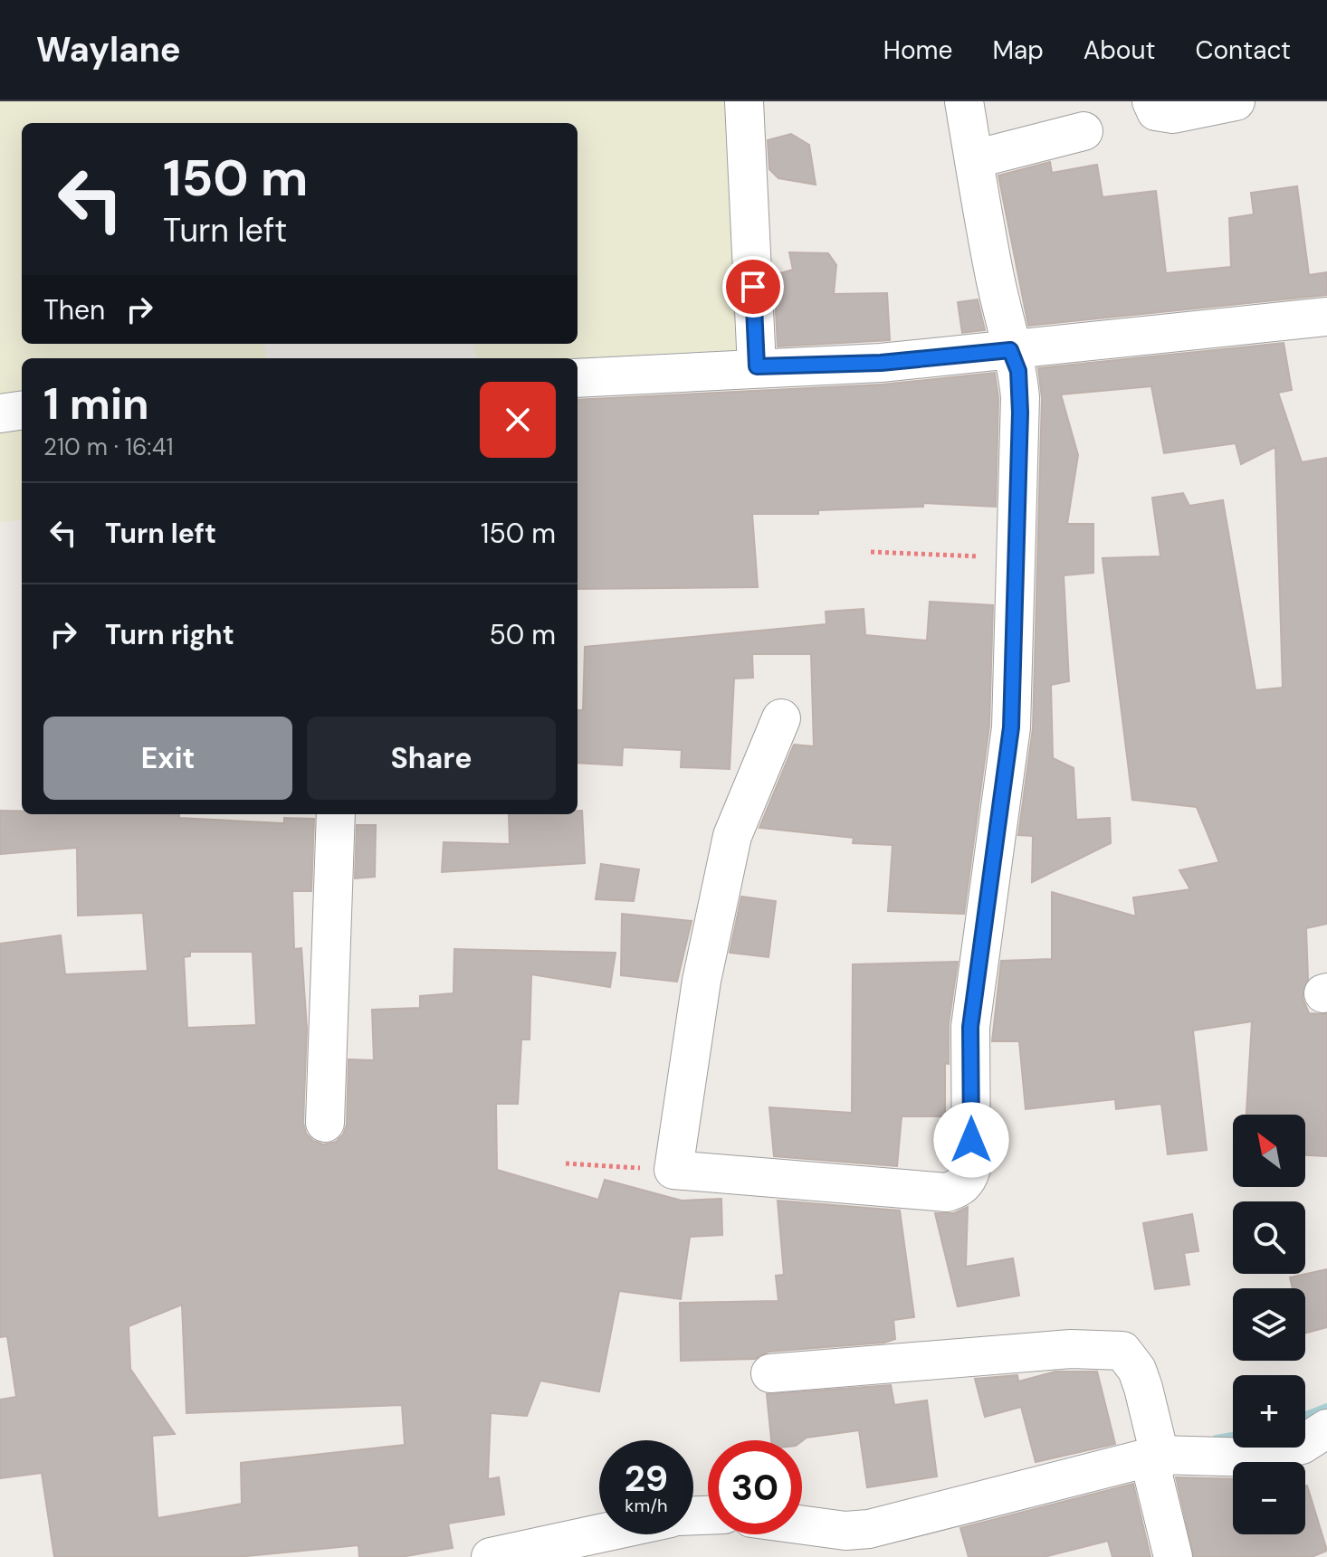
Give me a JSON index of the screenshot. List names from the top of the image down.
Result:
{
  "north": "top left",
  "page": {
    "header": "Waylane",
    "nav": [
      "Home",
      "Map",
      "About",
      "Contact"
    ],
    "turn": ["150 m", "Turn left"],
    "then": "Then",
    "heading": ["1 min", "210 m · 16:41"],
    "list": [
      {
        "name": "Turn left",
        "value": "150 m"
      },
      {
        "name": "Turn right",
        "value": "50 m"
      }
    ],
    "buttons": ["Exit", "Share"],
    "map_buttons": ["+", "−"],
    "speed": "29 km/h",
    "limit": "30"
  }
}
